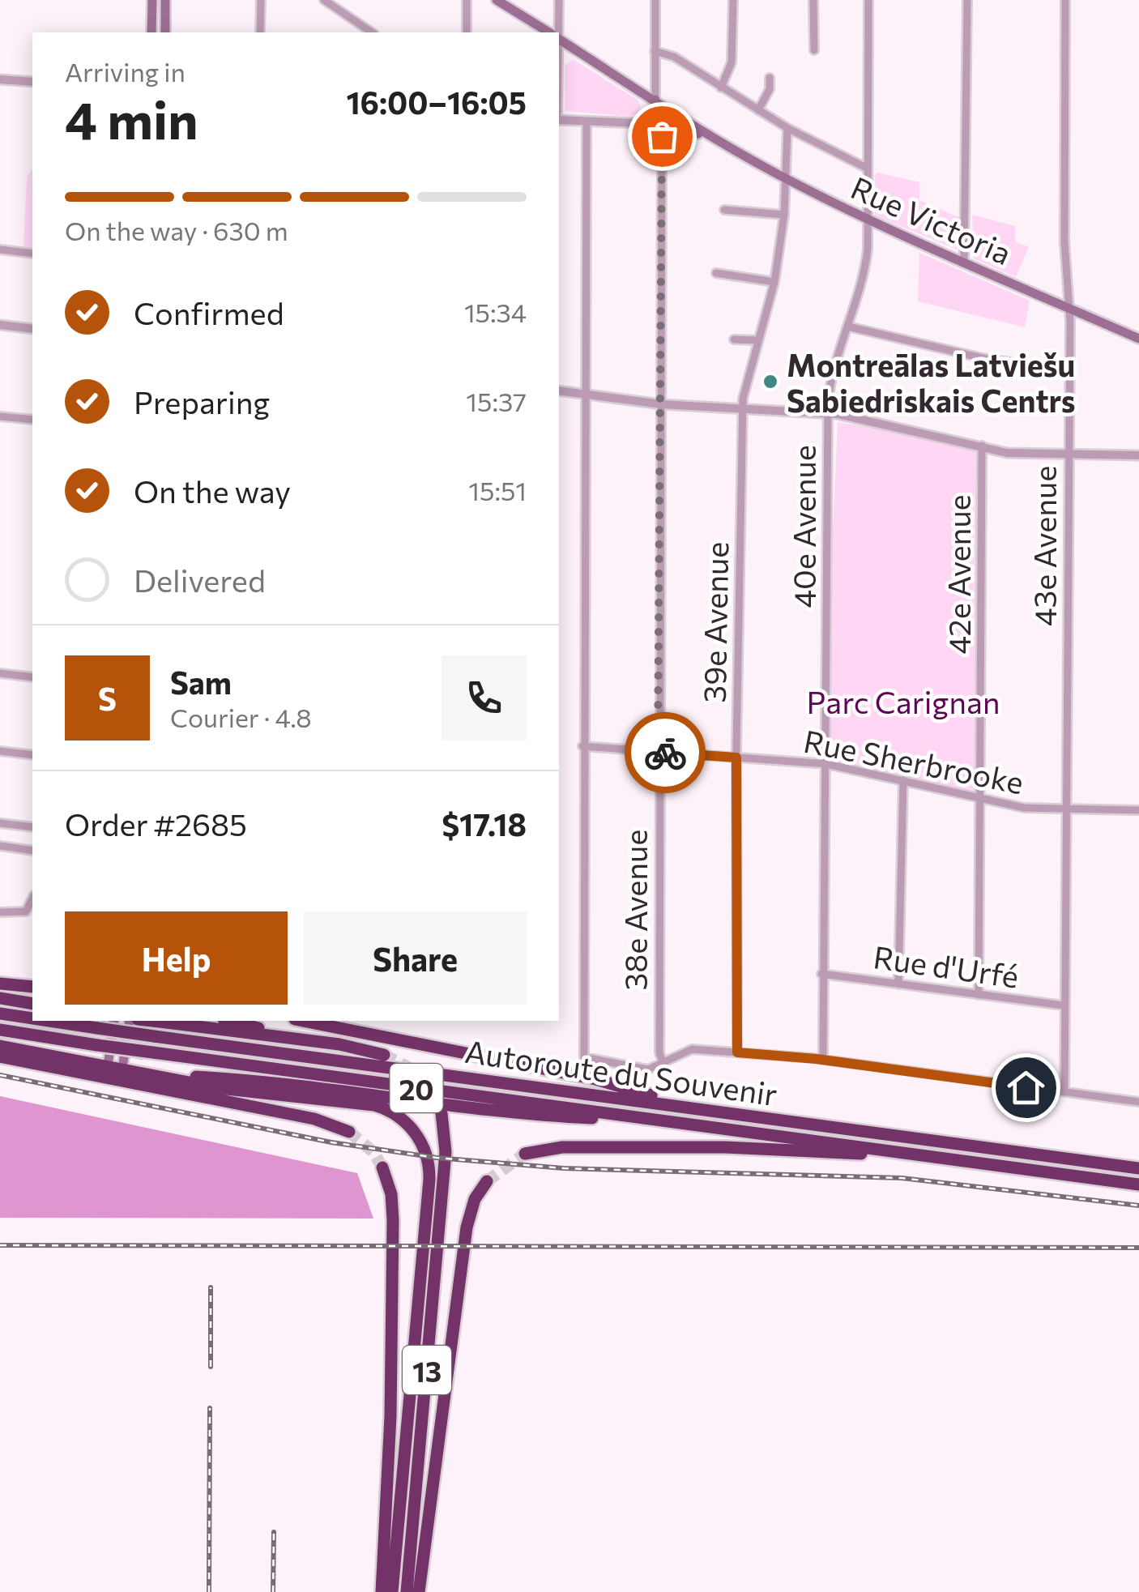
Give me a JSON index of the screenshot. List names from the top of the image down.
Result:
{
  "streets": {
    "highway": ["Autoroute du Souvenir", "20", "13"],
    "main road": ["Rue Victoria"],
    "street": [
      "40e Avenue",
      "43e Avenue",
      "42e Avenue",
      "39e Avenue",
      "Rue Sherbrooke",
      "38e Avenue",
      "Rue d'Urfé"
    ]
  },
  "crossings": [
    ["Rue Victoria", "40e Avenue"],
    ["Rue Victoria", "43e Avenue"],
    ["Rue Victoria", "39e Avenue"],
    ["Rue Victoria", "38e Avenue"],
    ["40e Avenue", "Rue Sherbrooke"],
    ["40e Avenue", "Rue d'Urfé"],
    ["43e Avenue", "Rue Sherbrooke"],
    ["43e Avenue", "Rue d'Urfé"],
    ["42e Avenue", "Rue Sherbrooke"],
    ["42e Avenue", "Rue d'Urfé"],
    ["39e Avenue", "Rue Sherbrooke"],
    ["Rue Sherbrooke", "38e Avenue"]
  ],
  "parks": ["Parc Carignan"],
  "places": ["Montreālas Latviešu Sabiedriskais Centrs"],
  "page": {
    "heading": ["4 min", "Arriving in", "16:00–16:05"],
    "panel": [
      "Sam",
      "Courier · 4.8",
      "Order #2685",
      "$17.18"
    ],
    "bar": "On the way · 630 m",
    "list": [
      ["Confirmed", "15:34"],
      ["Preparing", "15:37"],
      ["On the way", "15:51"],
      "Delivered"
    ],
    "round": "S",
    "buttons": ["Help", "Share"]
  }
}
